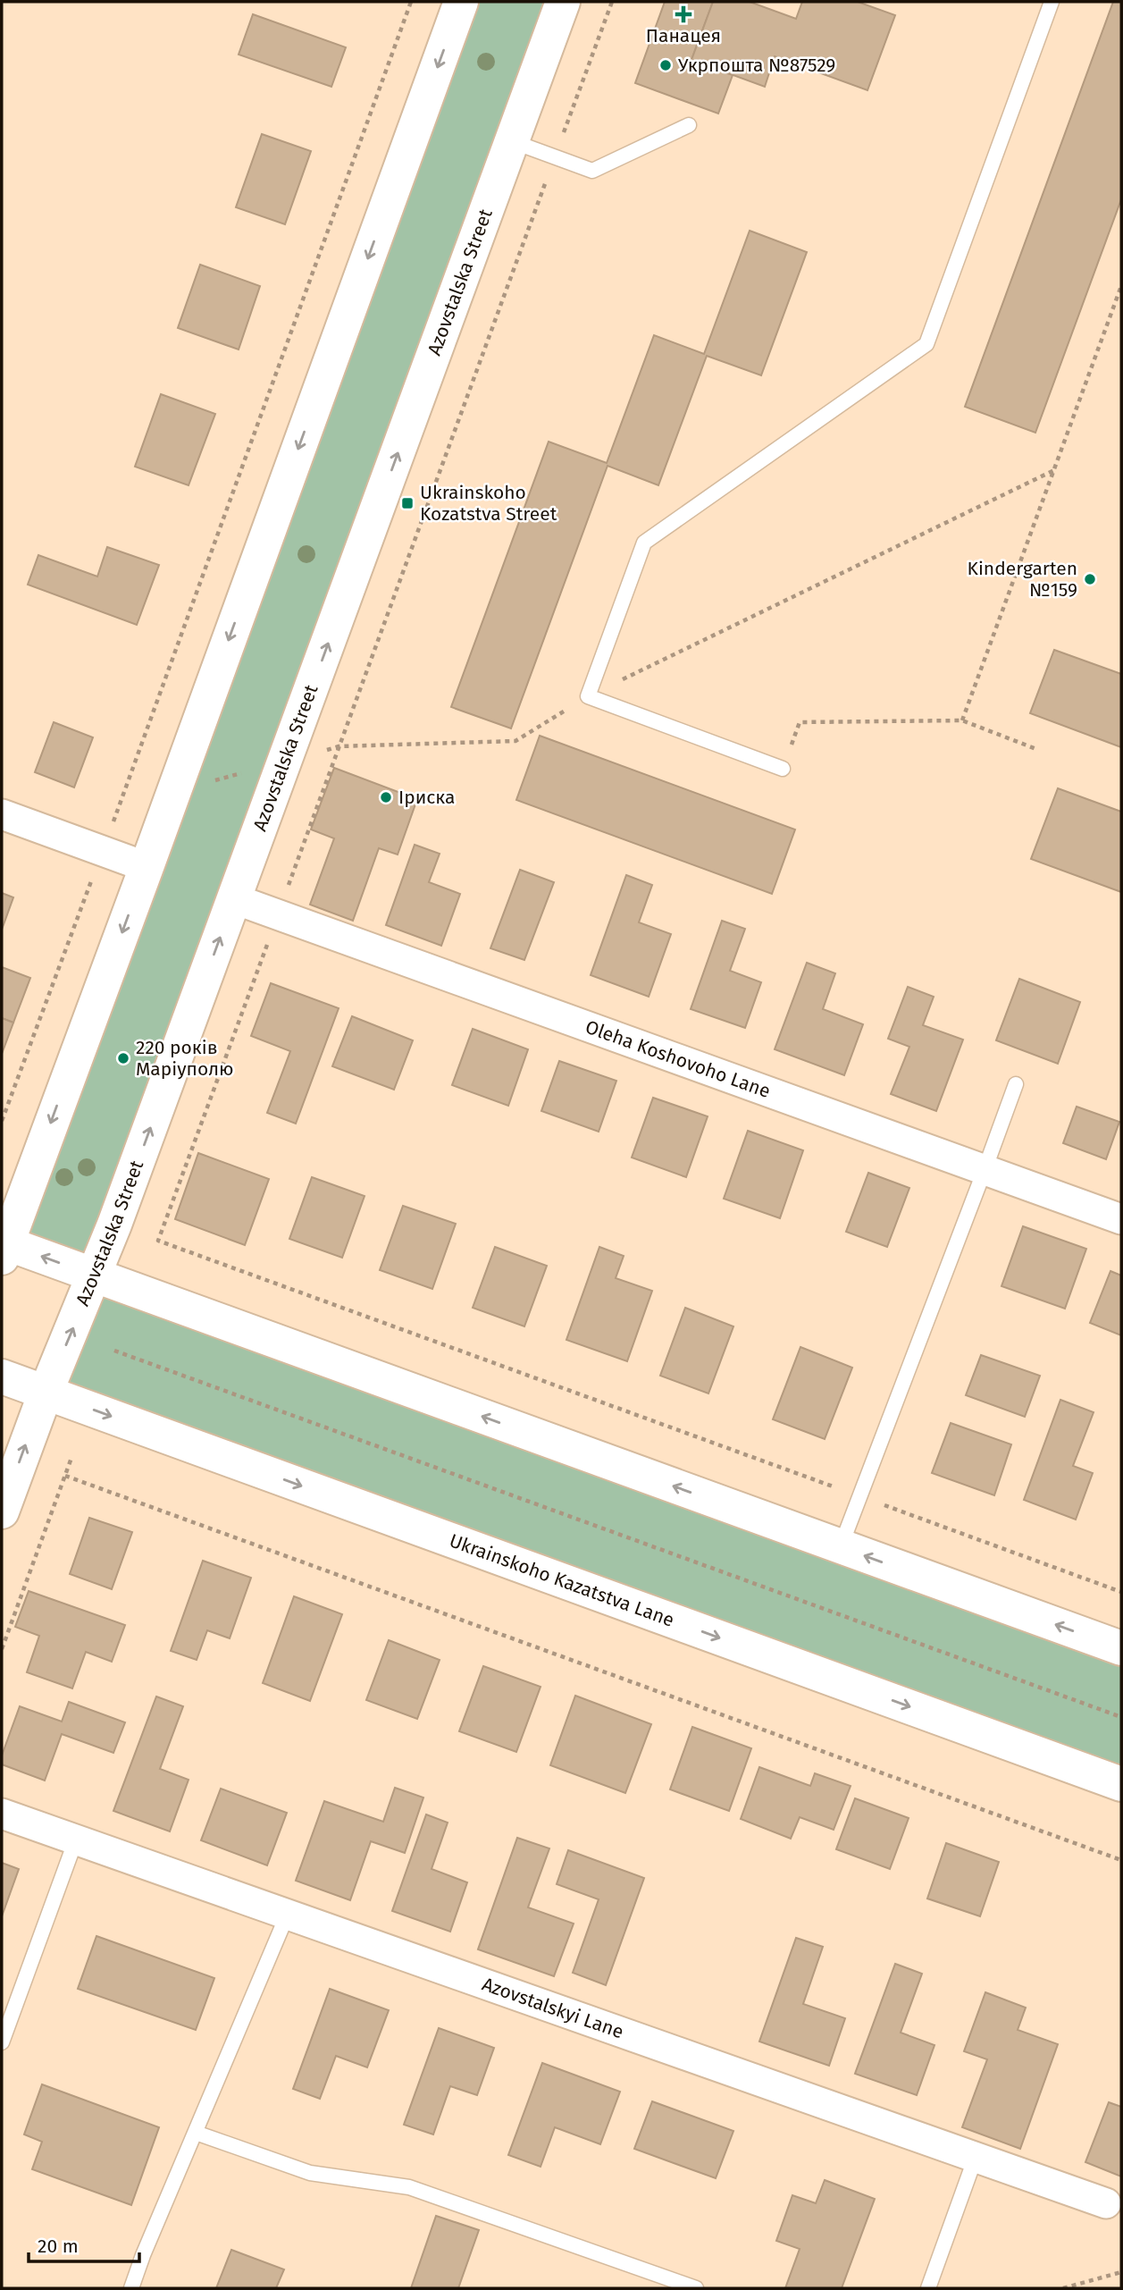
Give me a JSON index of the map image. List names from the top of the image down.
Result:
{
  "streets": {
    "street": [
      "Azovstalska Street",
      "Oleha Koshovoho Lane",
      "Ukrainskoho Kazatstva Lane",
      "Azovstalskyi Lane"
    ]
  },
  "crossings": [
    ["Azovstalska Street", "Oleha Koshovoho Lane"],
    ["Azovstalska Street", "Ukrainskoho Kazatstva Lane"]
  ],
  "places": {
    "health": ["Панацея"],
    "other": [
      "Укрпошта №87529",
      "Kindergarten №159",
      "Іриска",
      "220 років Маріуполю"
    ],
    "transit": ["Ukrainskoho Kozatstva Street"]
  },
  "scale_bar": "20 m"
}
